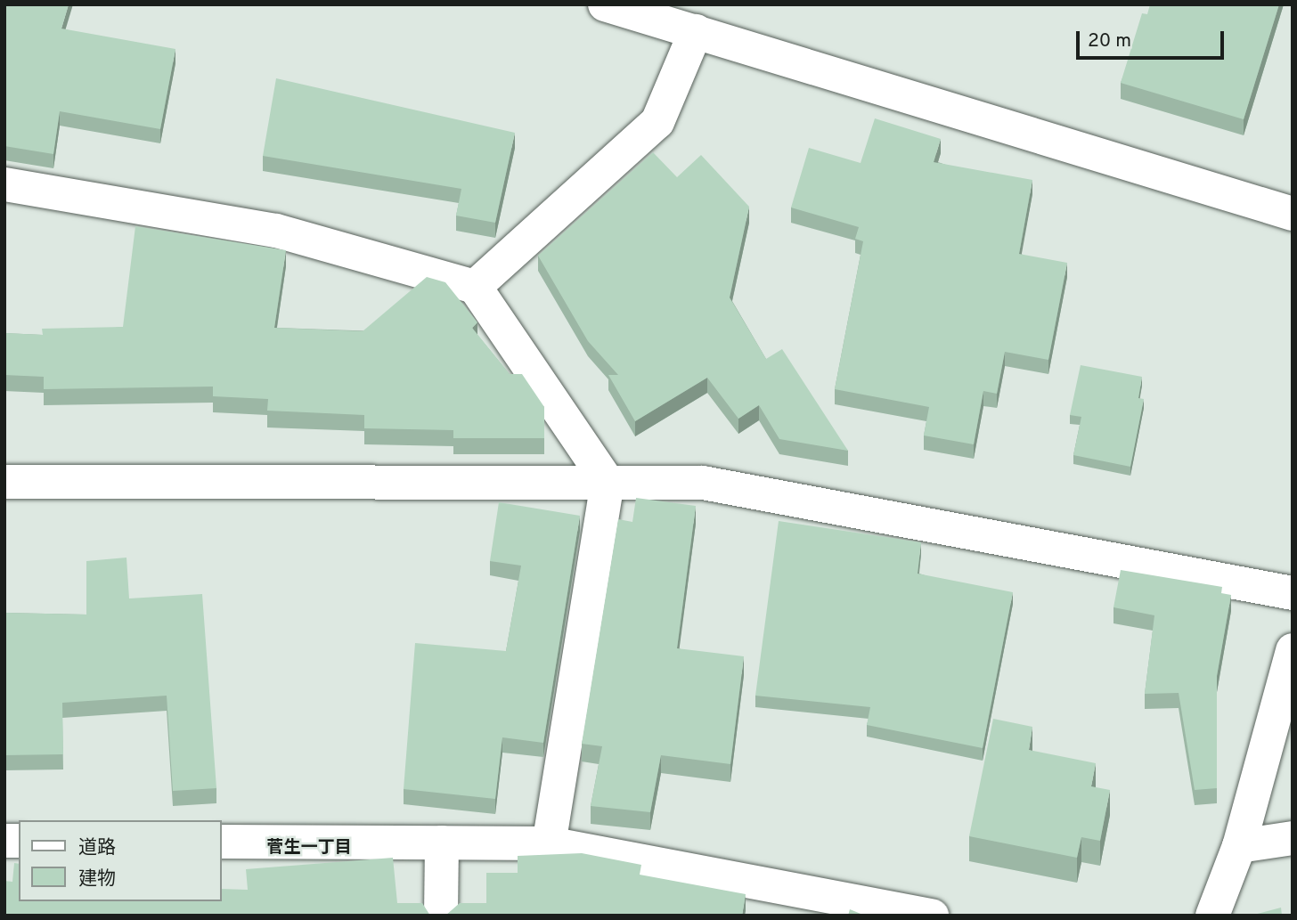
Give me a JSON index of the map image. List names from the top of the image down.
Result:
{
  "districts": ["菅生一丁目"],
  "legend": ["道路", "建物"],
  "scale_bar": "20 m"
}
